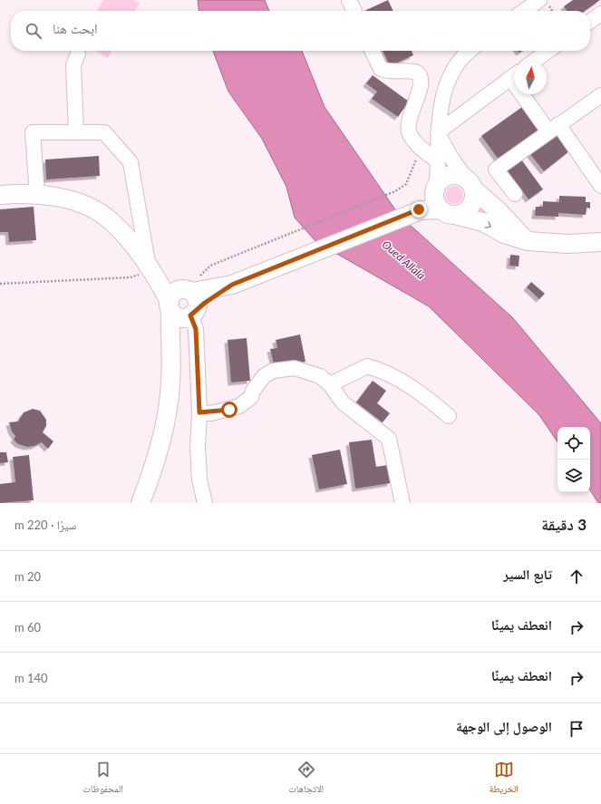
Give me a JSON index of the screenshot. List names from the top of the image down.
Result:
{
  "water": ["Oued Allala"],
  "north": "top",
  "page": {
    "search": "ابحث هنا",
    "heading": ["3 دقيقة", "سيرًا · 220 m"],
    "list": [
      ["تابع السير", "20 m"],
      ["انعطف يمينًا", "60 m"],
      ["انعطف يمينًا", "140 m"],
      "الوصول إلى الوجهة"
    ],
    "nav": ["الخريطة", "الاتجاهات", "المحفوظات"]
  }
}
